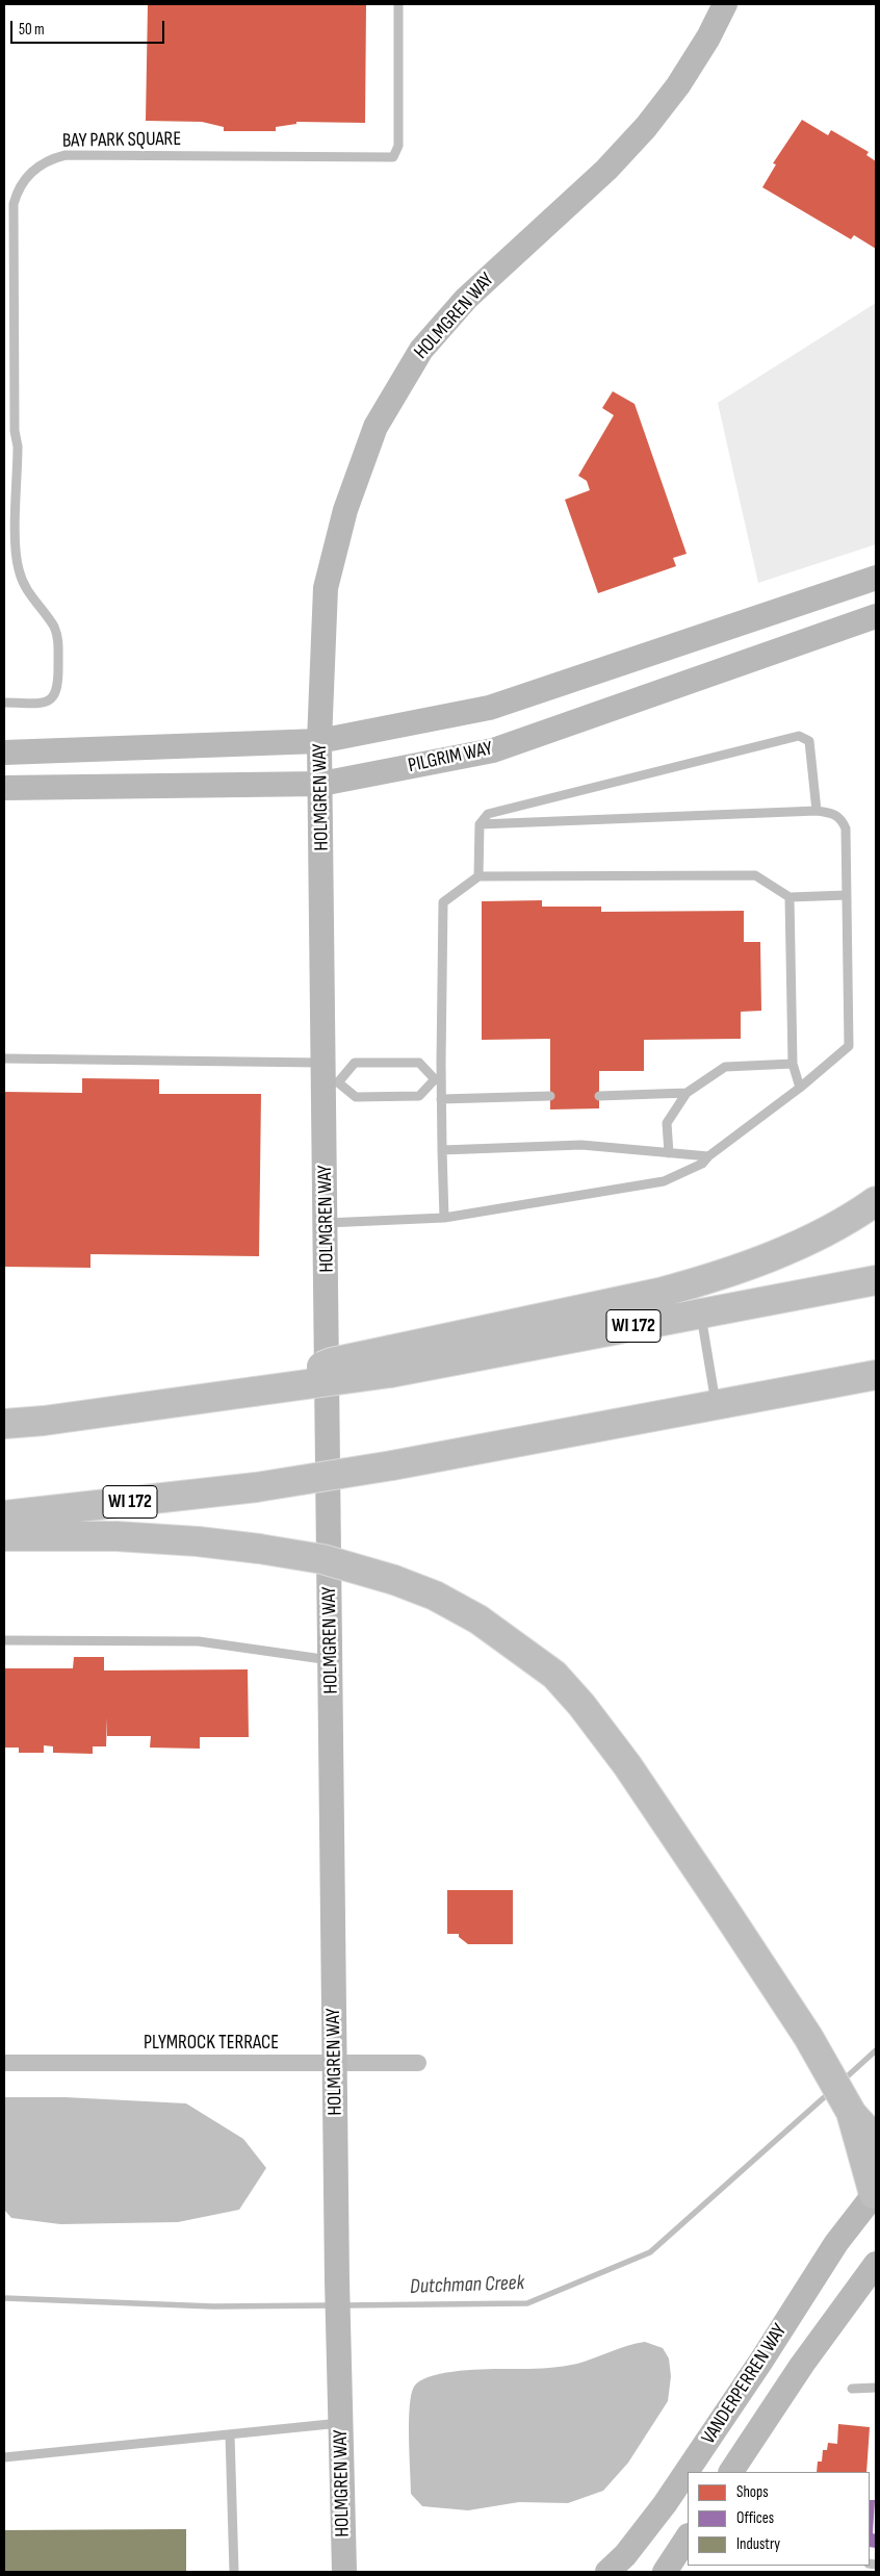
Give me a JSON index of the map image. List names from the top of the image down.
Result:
{
  "streets": {
    "highway": ["WI 172"],
    "street": [
      "HOLMGREN WAY",
      "PILGRIM WAY",
      "PLYMROCK TERRACE",
      "VANDERPERREN WAY"
    ],
    "lane": ["BAY PARK SQUARE"]
  },
  "crossings": [
    ["HOLMGREN WAY", "PILGRIM WAY"],
    ["HOLMGREN WAY", "PLYMROCK TERRACE"]
  ],
  "water": ["Dutchman Creek"],
  "legend": ["Shops", "Offices", "Industry"],
  "scale_bar": "50 m"
}
